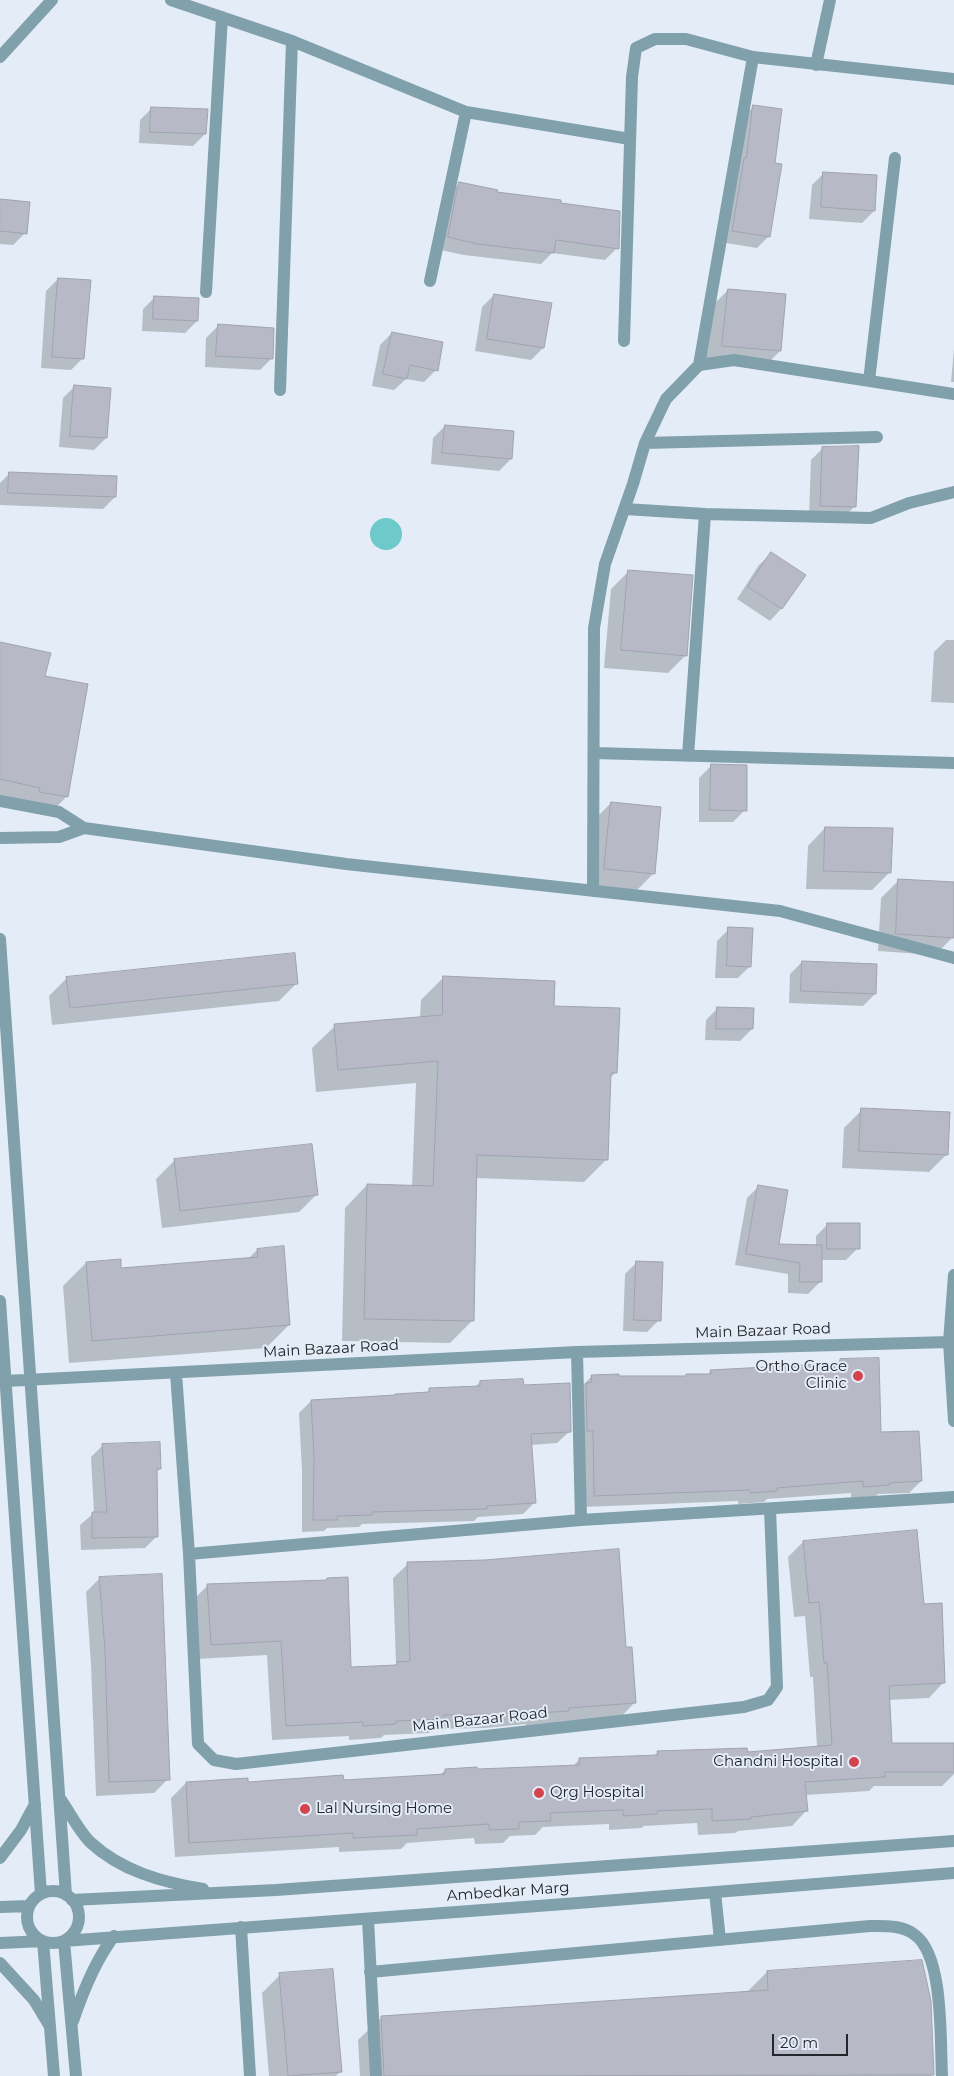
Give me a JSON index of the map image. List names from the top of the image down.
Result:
{
  "streets": {
    "street": ["Main Bazaar Road", "Ambedkar Marg"]
  },
  "places": [
    "Ortho Grace Clinic",
    "Chandni Hospital",
    "Qrg Hospital",
    "Lal Nursing Home"
  ],
  "scale_bar": "20 m"
}
